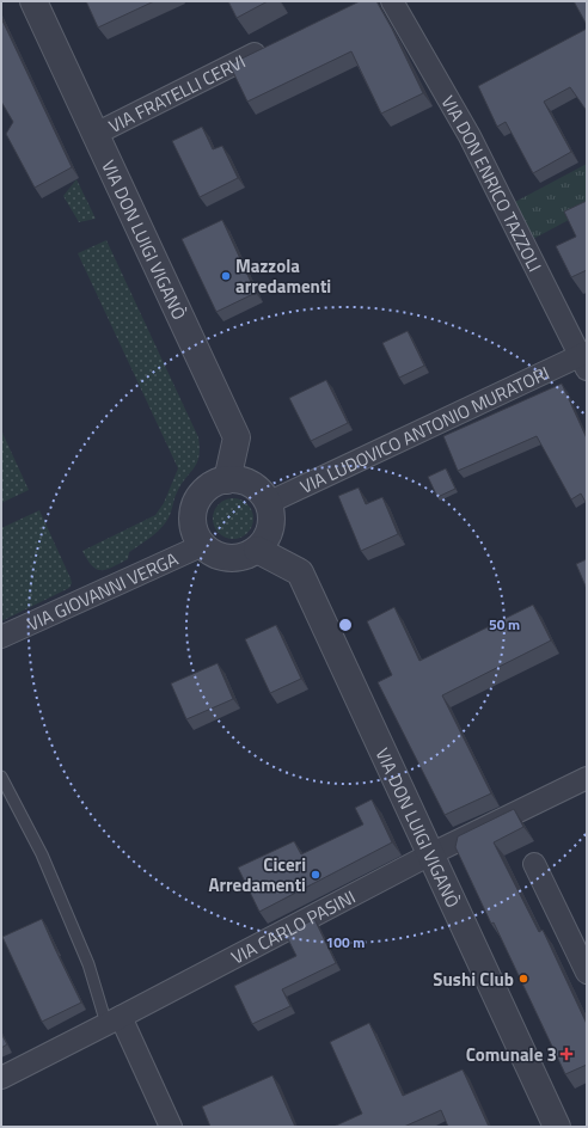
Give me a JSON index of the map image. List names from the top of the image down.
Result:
{
  "streets": {
    "street": [
      "VIA FRATELLI CERVI",
      "VIA DON ENRICO TAZZOLI",
      "VIA DON LUIGI VIGANÒ",
      "VIA LUDOVICO ANTONIO MURATORI",
      "VIA GIOVANNI VERGA",
      "VIA CARLO PASINI"
    ]
  },
  "crossings": [
    ["VIA FRATELLI CERVI", "VIA DON LUIGI VIGANÒ"],
    ["VIA DON ENRICO TAZZOLI", "VIA LUDOVICO ANTONIO MURATORI"],
    ["VIA DON LUIGI VIGANÒ", "VIA LUDOVICO ANTONIO MURATORI"],
    ["VIA DON LUIGI VIGANÒ", "VIA GIOVANNI VERGA"],
    ["VIA DON LUIGI VIGANÒ", "VIA CARLO PASINI"],
    ["VIA LUDOVICO ANTONIO MURATORI", "VIA GIOVANNI VERGA"]
  ],
  "places": {
    "other": ["Mazzola arredamenti", "Ciceri Arredamenti", "Sushi Club"],
    "health": ["Comunale 3"]
  },
  "rings": ["50 m", "100 m"]
}
